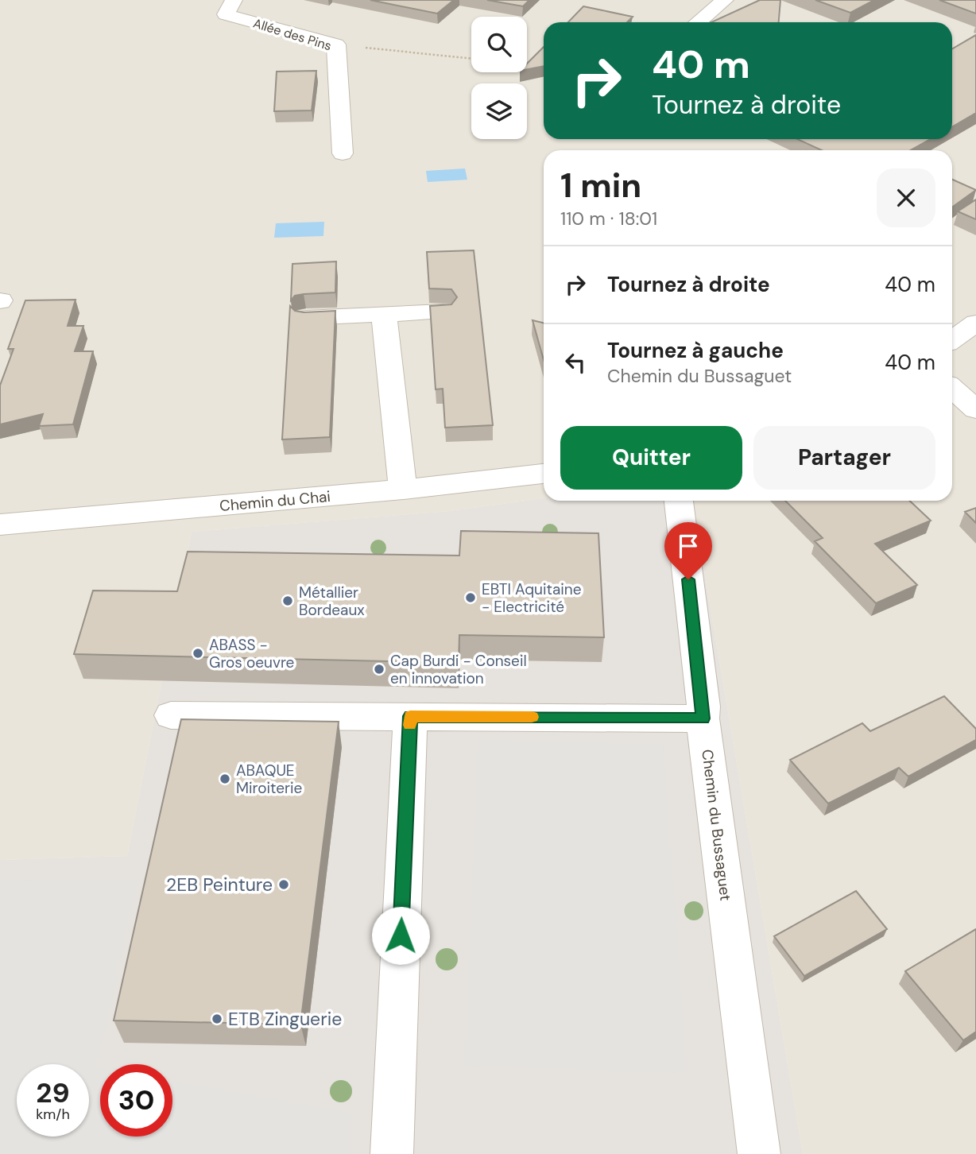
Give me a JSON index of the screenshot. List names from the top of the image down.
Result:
{
  "streets": {
    "street": ["Allée des Pins", "Chemin du Chai", "Chemin du Bussaguet"]
  },
  "places": [
    "EBTI Aquitaine - Electricité",
    "Métallier Bordeaux",
    "ABASS - Gros oeuvre",
    "Cap Burdi - Conseil en innovation",
    "ABAQUE Miroiterie",
    "2EB Peinture",
    "ETB Zinguerie"
  ],
  "page": {
    "turn": ["40 m", "Tournez à droite"],
    "heading": ["1 min", "110 m · 18:01"],
    "list": [
      {
        "name": "Tournez à droite",
        "value": "40 m"
      },
      {
        "name": "Tournez à gauche",
        "note": "Chemin du Bussaguet",
        "value": "40 m"
      }
    ],
    "buttons": ["Quitter", "Partager"],
    "speed": "29 km/h",
    "limit": "30"
  }
}
